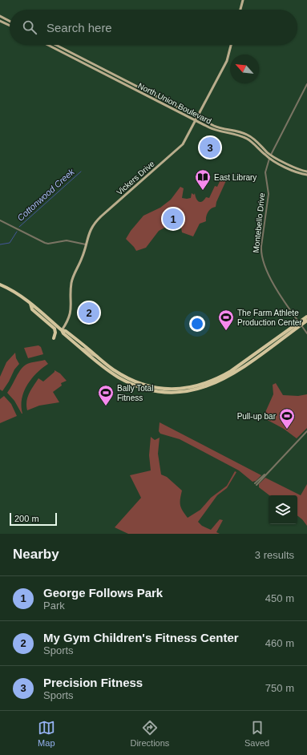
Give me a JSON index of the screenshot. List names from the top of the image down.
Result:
{
  "streets": {
    "main road": ["North Union Boulevard", "Vickers Drive"],
    "street": ["Montebello Drive"]
  },
  "crossings": [
    ["North Union Boulevard", "Vickers Drive"],
    ["North Union Boulevard", "Montebello Drive"]
  ],
  "water": ["Cottonwood Creek"],
  "places": {
    "library": ["East Library"],
    "sports": ["The Farm Athlete Production Center", "Bally Total Fitness", "Pull-up bar"]
  },
  "scale_bar": "200 m",
  "north": "top left",
  "page": {
    "search": "Search here",
    "pins": ["3", "1", "2"],
    "scale": "200 m",
    "heading": ["Nearby", "3 results"],
    "list": [
      {
        "mark": "1",
        "name": "George Follows Park",
        "note": "Park",
        "value": "450 m"
      },
      {
        "mark": "2",
        "name": "My Gym Children's Fitness Center",
        "note": "Sports",
        "value": "460 m"
      },
      {
        "mark": "3",
        "name": "Precision Fitness",
        "note": "Sports",
        "value": "750 m"
      }
    ],
    "nav": ["Map", "Directions", "Saved"]
  }
}
